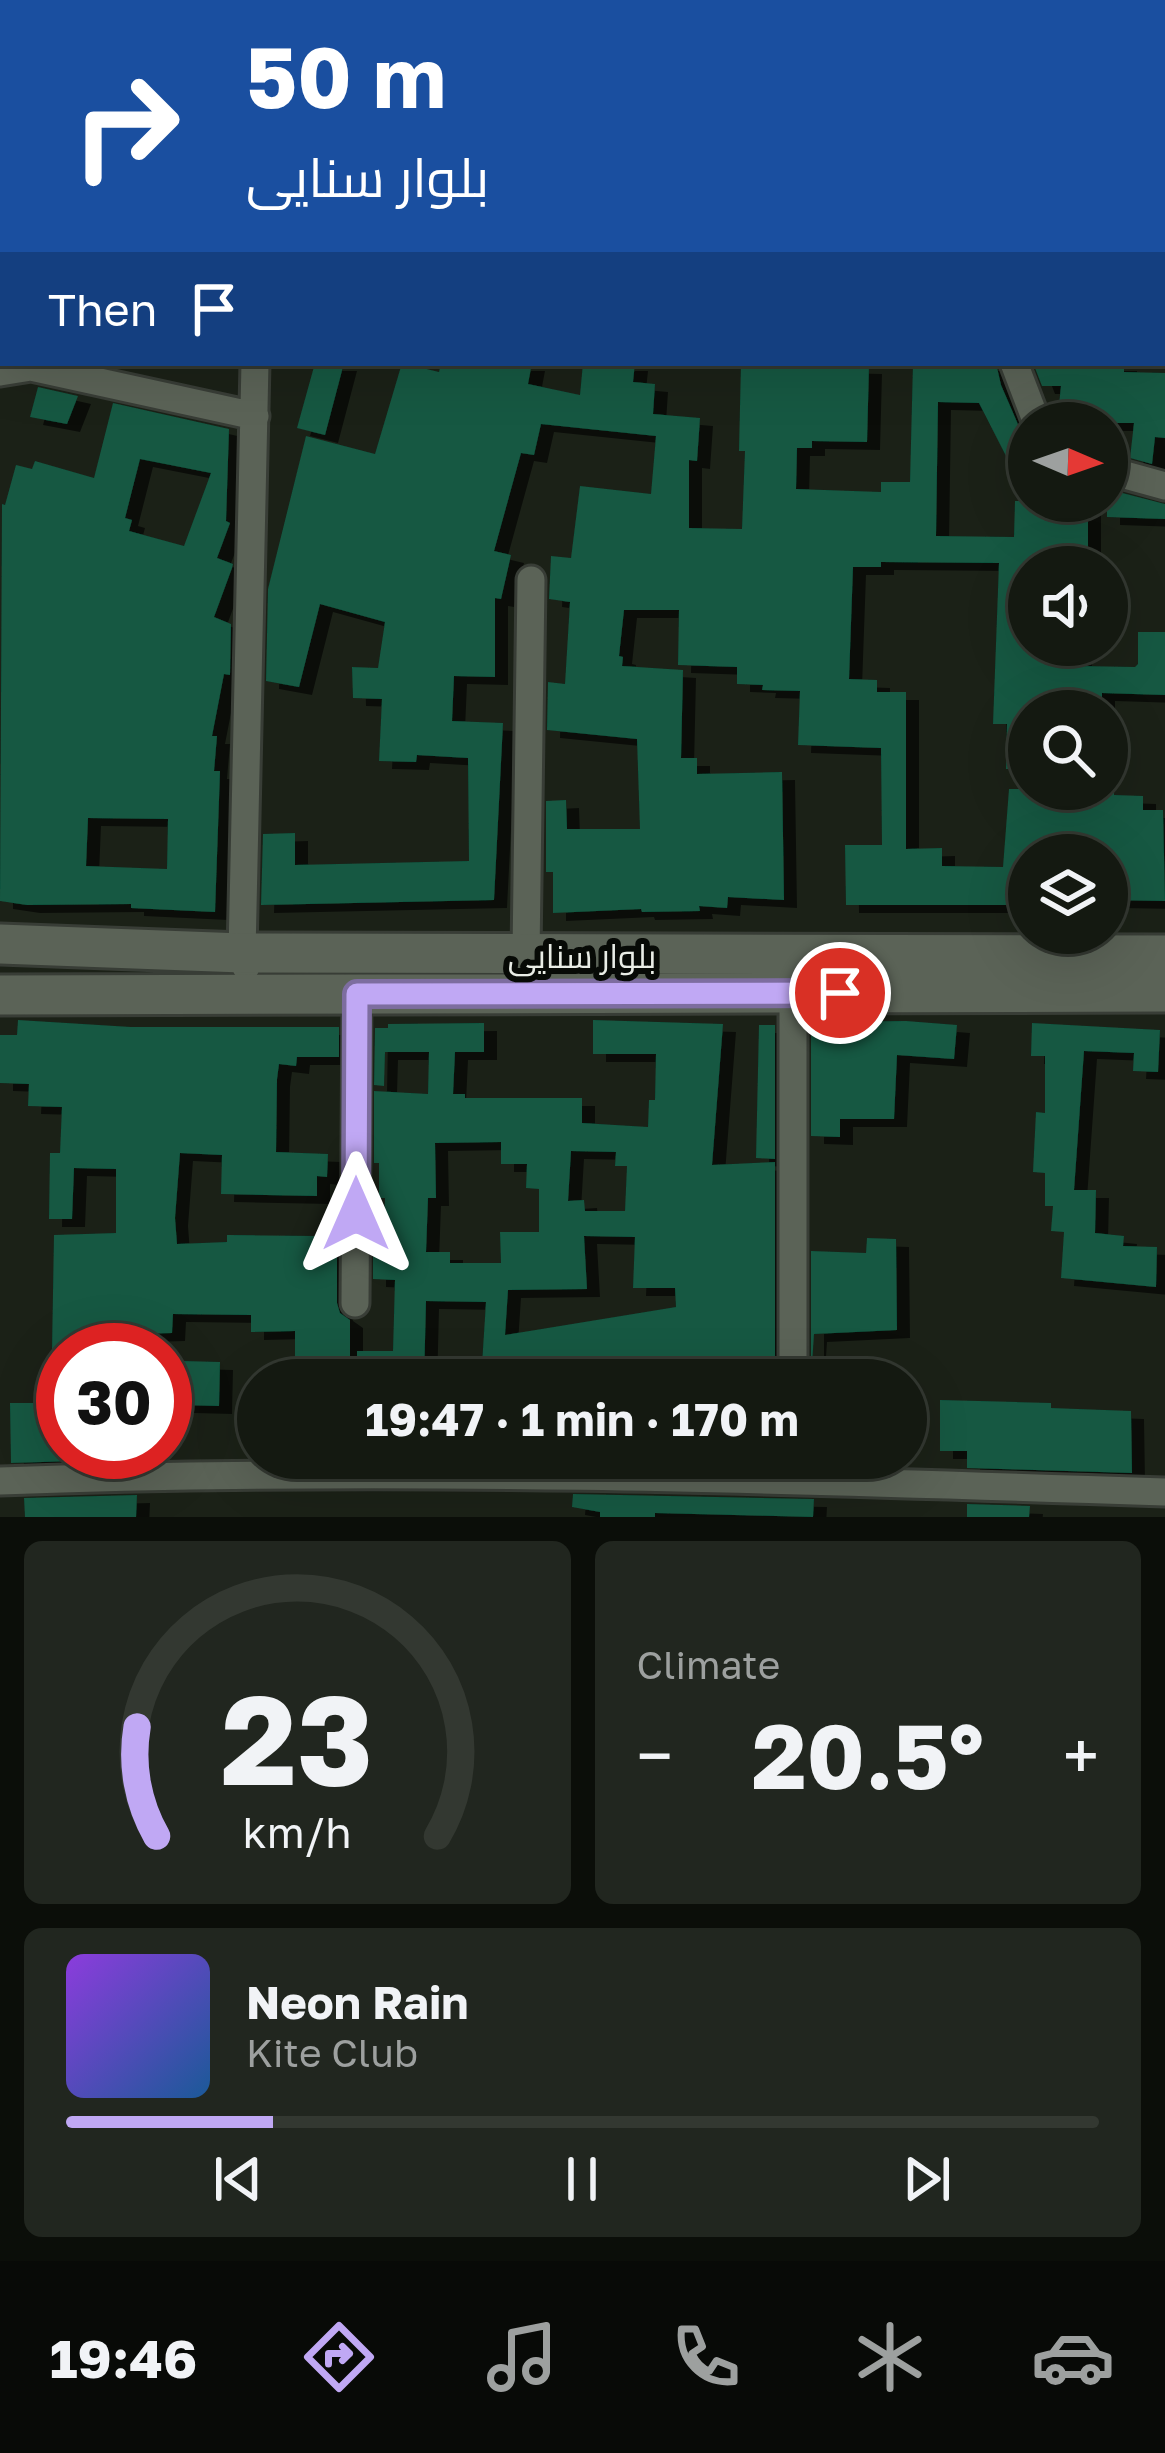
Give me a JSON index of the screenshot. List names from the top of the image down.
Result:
{
  "streets": {
    "main road": ["بلوار سنایی"]
  },
  "north": "right",
  "page": {
    "turn": ["50 m", "بلوار سنایی"],
    "then": "Then",
    "limit": "30",
    "trip": "19:47 · 1 min · 170 m",
    "tile": "Climate",
    "heat": ["−", "20.5°", "+"],
    "song": ["Neon Rain", "Kite Club"],
    "tabs": "19:46",
    "gauge": ["23", "km/h"]
  }
}
